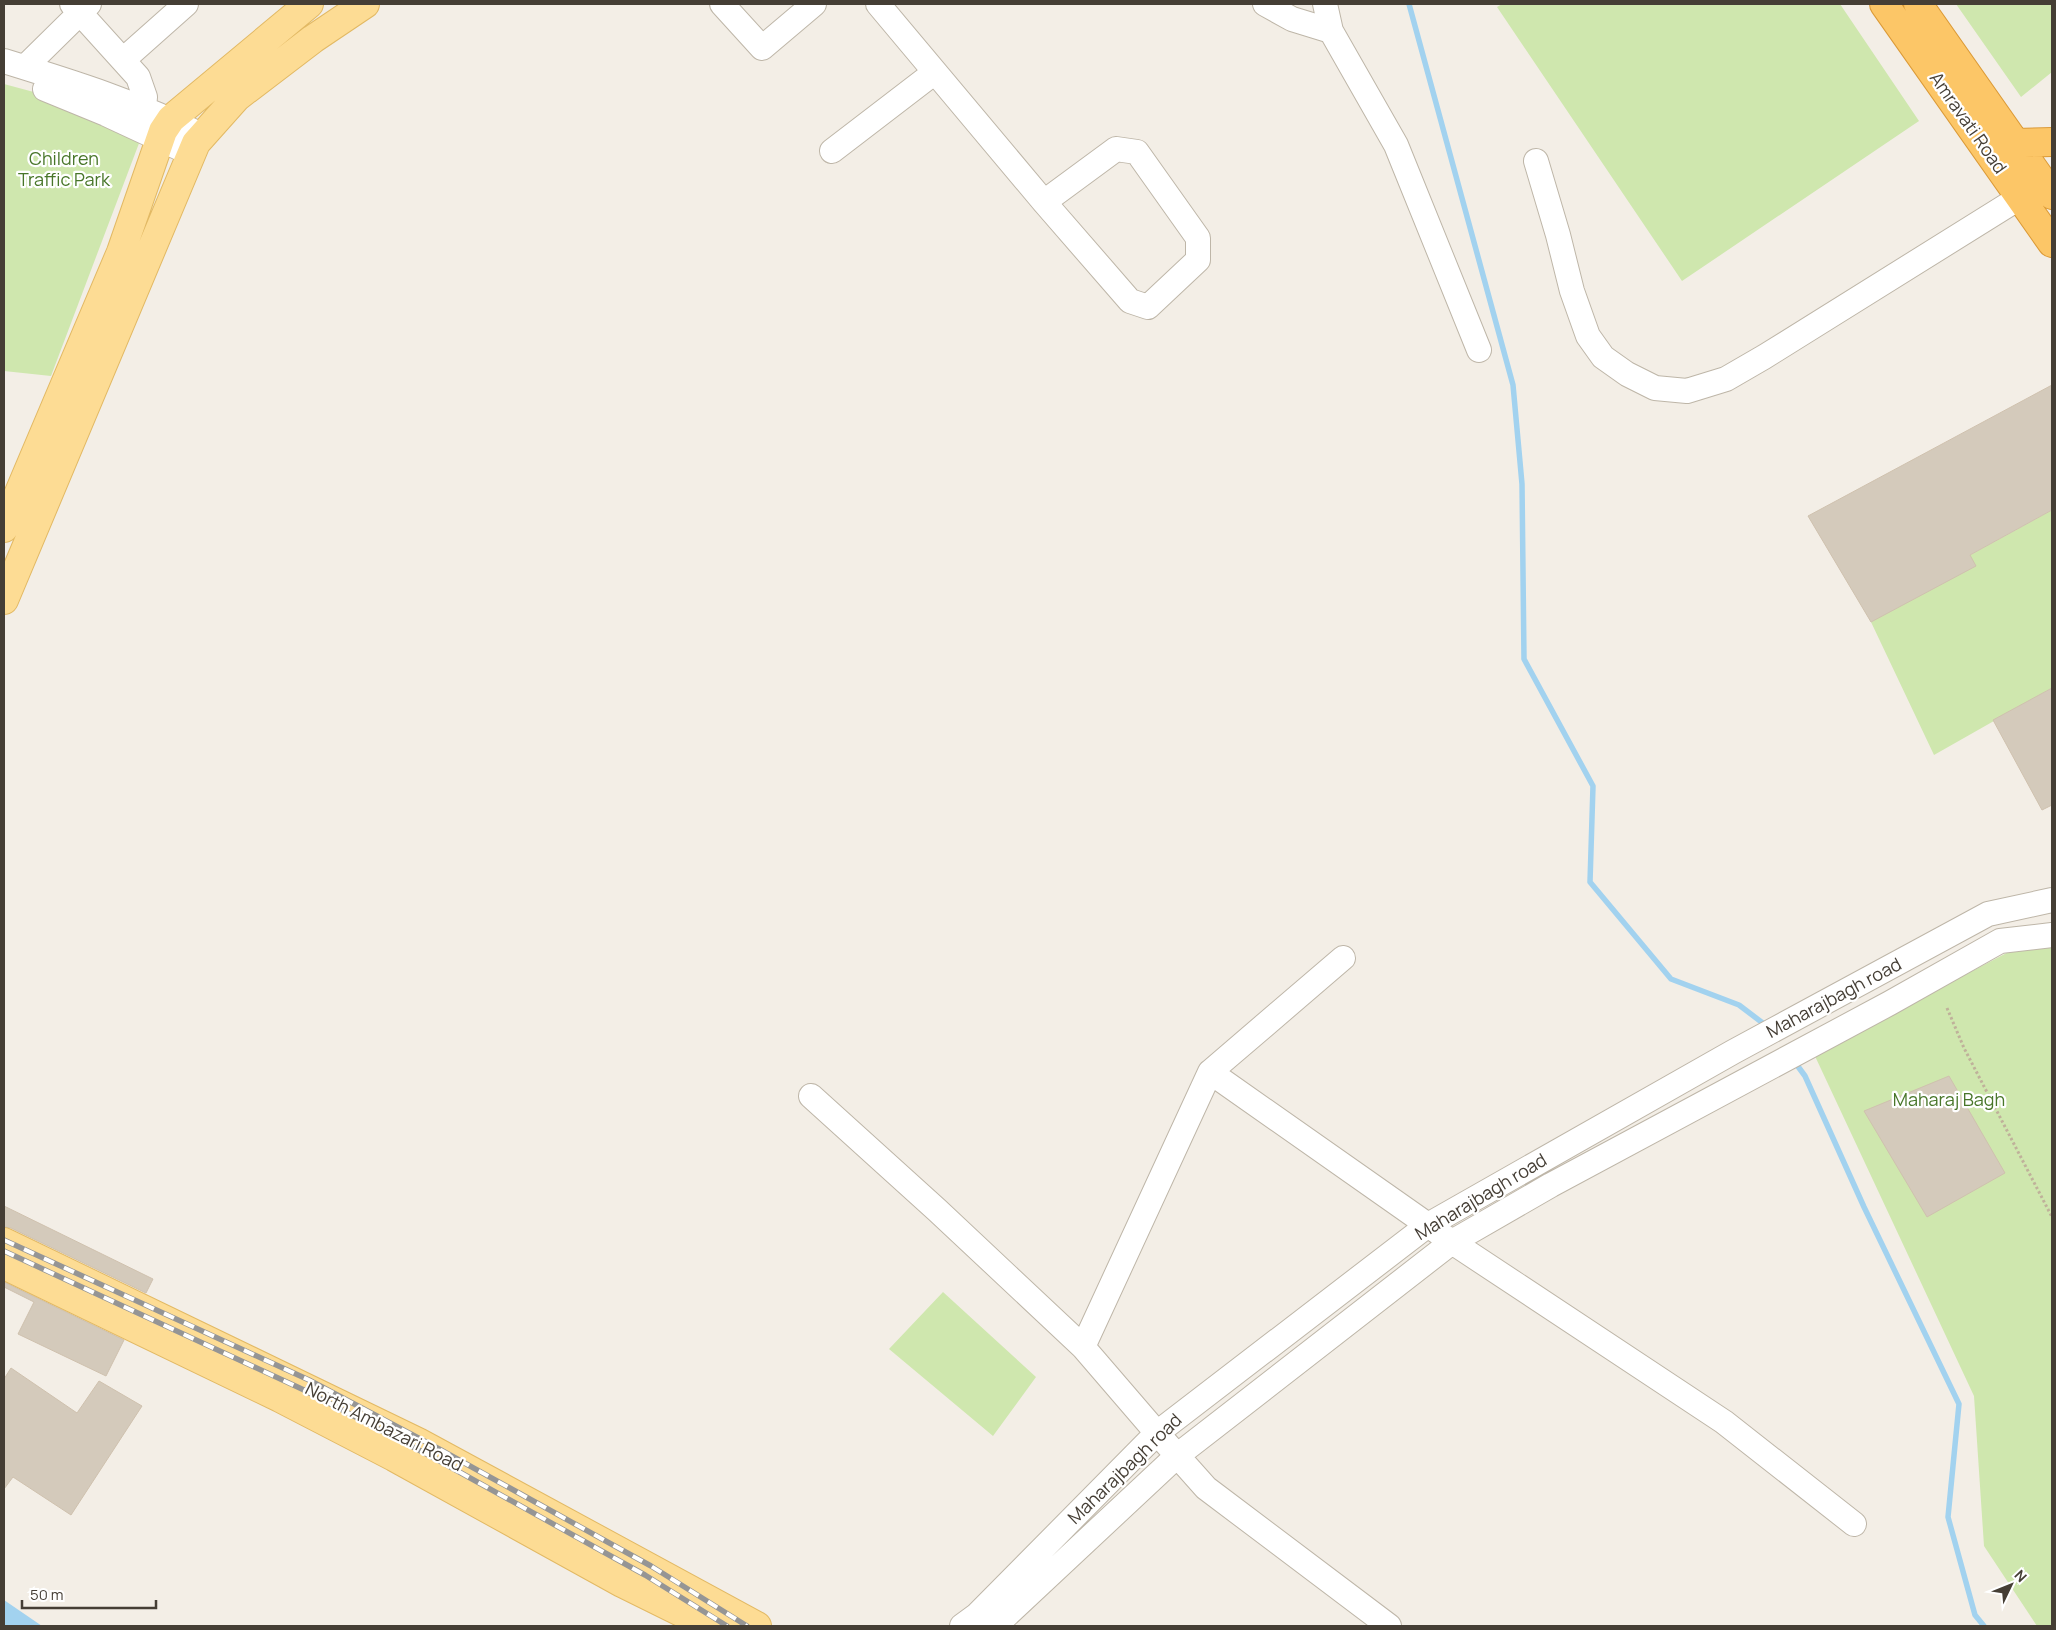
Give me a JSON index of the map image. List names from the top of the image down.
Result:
{
  "streets": {
    "highway": ["Amravati Road"],
    "main road": ["North Ambazari Road"],
    "street": ["Maharajbagh road"]
  },
  "parks": ["Children Traffic Park", "Maharaj Bagh"],
  "scale_bar": "50 m",
  "north": "top right"
}
